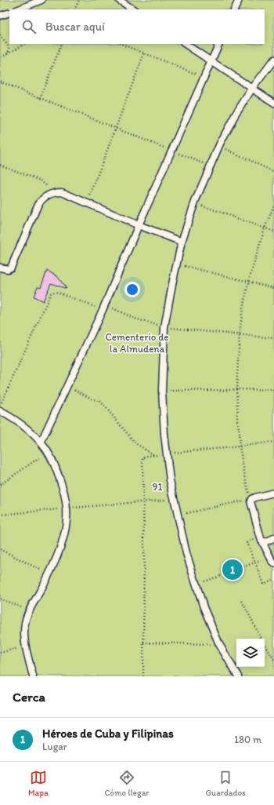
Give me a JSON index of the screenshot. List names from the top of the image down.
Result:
{
  "parks": ["Cementerio de la Almudena", "91"],
  "page": {
    "search": "Buscar aquí",
    "pins": "1",
    "heading": "Cerca",
    "list": [
      {
        "mark": "1",
        "name": "Héroes de Cuba y Filipinas",
        "note": "Lugar",
        "value": "180 m"
      }
    ],
    "nav": ["Mapa", "Cómo llegar", "Guardados"]
  }
}
